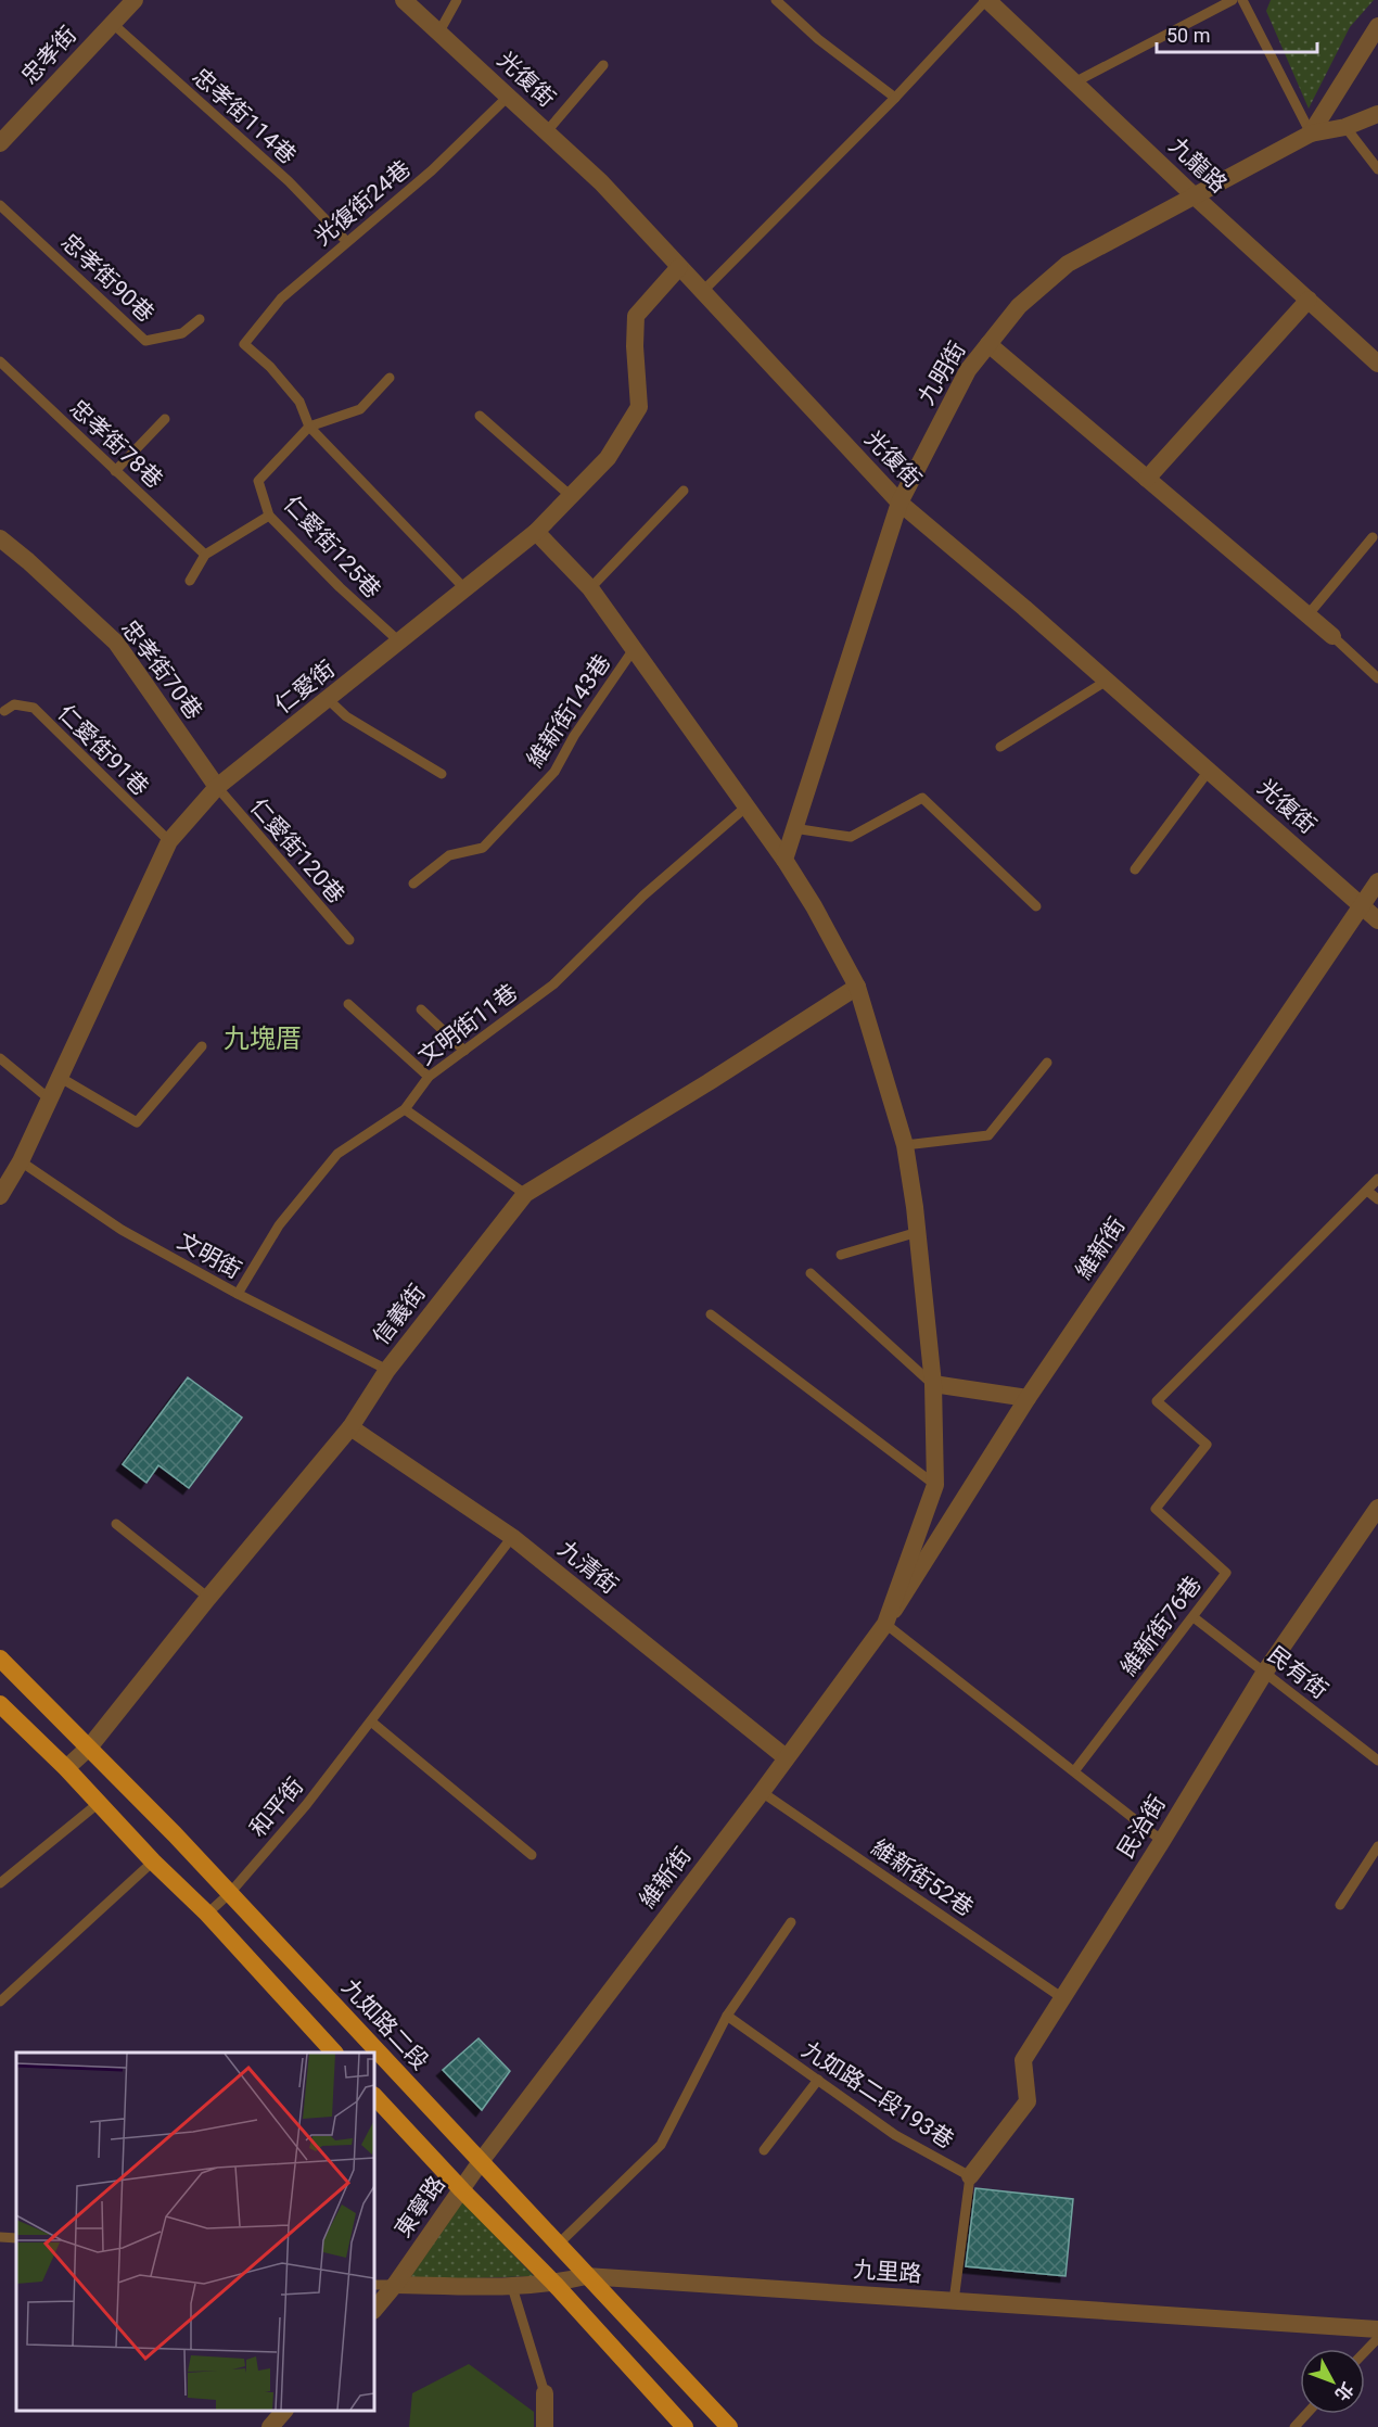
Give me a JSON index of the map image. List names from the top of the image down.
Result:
{
  "streets": {
    "main road": ["九如路二段"],
    "street": [
      "忠孝街",
      "光復街",
      "九龍路",
      "九明街",
      "忠孝街70巷",
      "仁愛街",
      "維新街",
      "信義街",
      "九清街",
      "民治街",
      "東寧路",
      "九里路"
    ],
    "lane": [
      "忠孝街114巷",
      "光復街24巷",
      "忠孝街90巷",
      "忠孝街78巷",
      "仁愛街125巷",
      "維新街143巷",
      "仁愛街91巷",
      "仁愛街120巷",
      "文明街11巷",
      "文明街",
      "維新街76巷",
      "民有街",
      "和平街",
      "維新街52巷",
      "九如路二段193巷"
    ]
  },
  "crossings": [
    ["忠孝街", "忠孝街114巷"],
    ["光復街", "光復街24巷"],
    ["光復街", "九明街"],
    ["光復街", "仁愛街"],
    ["光復街", "維新街"],
    ["忠孝街114巷", "光復街24巷"],
    ["九龍路", "九明街"],
    ["光復街24巷", "仁愛街125巷"],
    ["九明街", "維新街"],
    ["仁愛街125巷", "仁愛街"],
    ["忠孝街70巷", "仁愛街"],
    ["忠孝街70巷", "仁愛街120巷"],
    ["仁愛街", "仁愛街91巷"],
    ["仁愛街", "仁愛街120巷"],
    ["仁愛街", "維新街"],
    ["仁愛街", "文明街"],
    ["維新街143巷", "維新街"],
    ["文明街11巷", "維新街"],
    ["文明街11巷", "文明街"],
    ["維新街", "信義街"],
    ["維新街", "九清街"],
    ["維新街", "維新街52巷"],
    ["維新街", "九如路二段"],
    ["維新街", "東寧路"],
    ["文明街", "信義街"],
    ["信義街", "九清街"],
    ["信義街", "九如路二段"],
    ["九清街", "和平街"],
    ["維新街76巷", "民有街"],
    ["民有街", "民治街"],
    ["和平街", "九如路二段"],
    ["民治街", "維新街52巷"],
    ["民治街", "九如路二段193巷"],
    ["九如路二段", "東寧路"],
    ["九如路二段", "九里路"],
    ["九如路二段193巷", "九里路"],
    ["東寧路", "九里路"]
  ],
  "districts": ["九塊厝"],
  "scale_bar": "50 m",
  "north": "bottom right"
}
